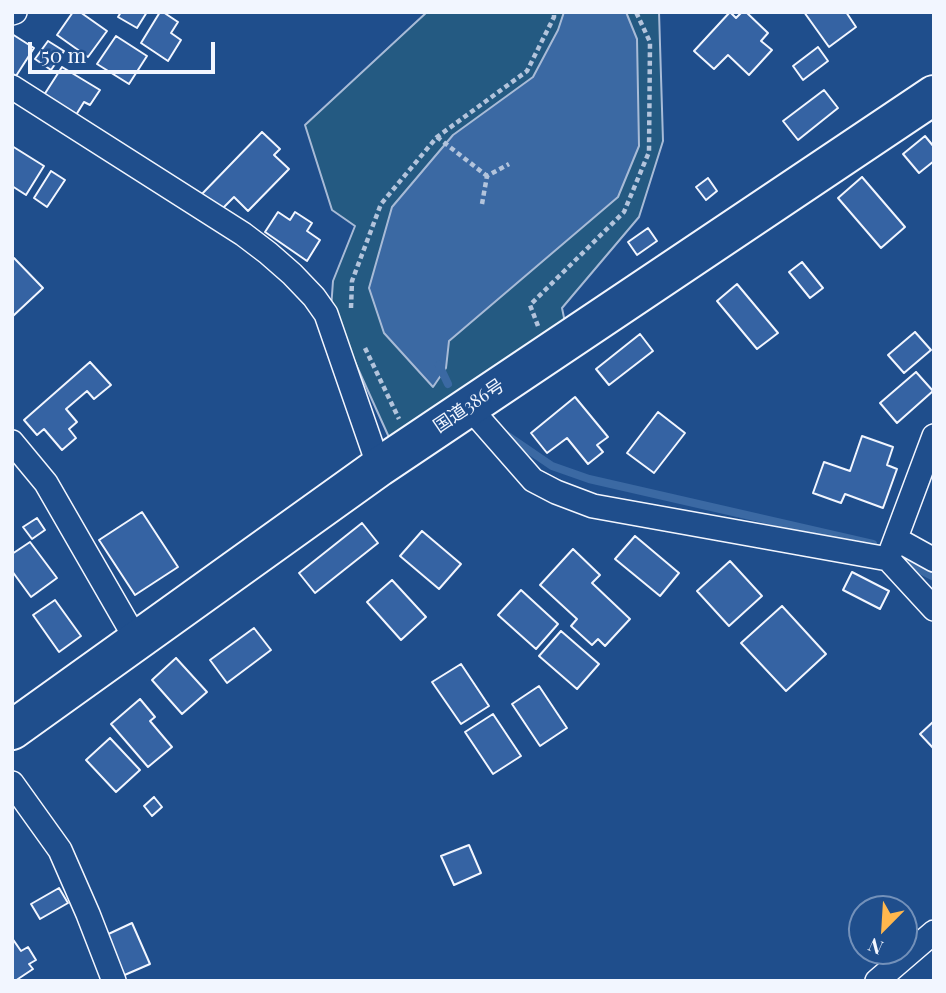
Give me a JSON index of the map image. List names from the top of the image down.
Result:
{
  "streets": {
    "highway": ["国道386号"]
  },
  "scale_bar": "50 m",
  "north": "bottom left"
}
